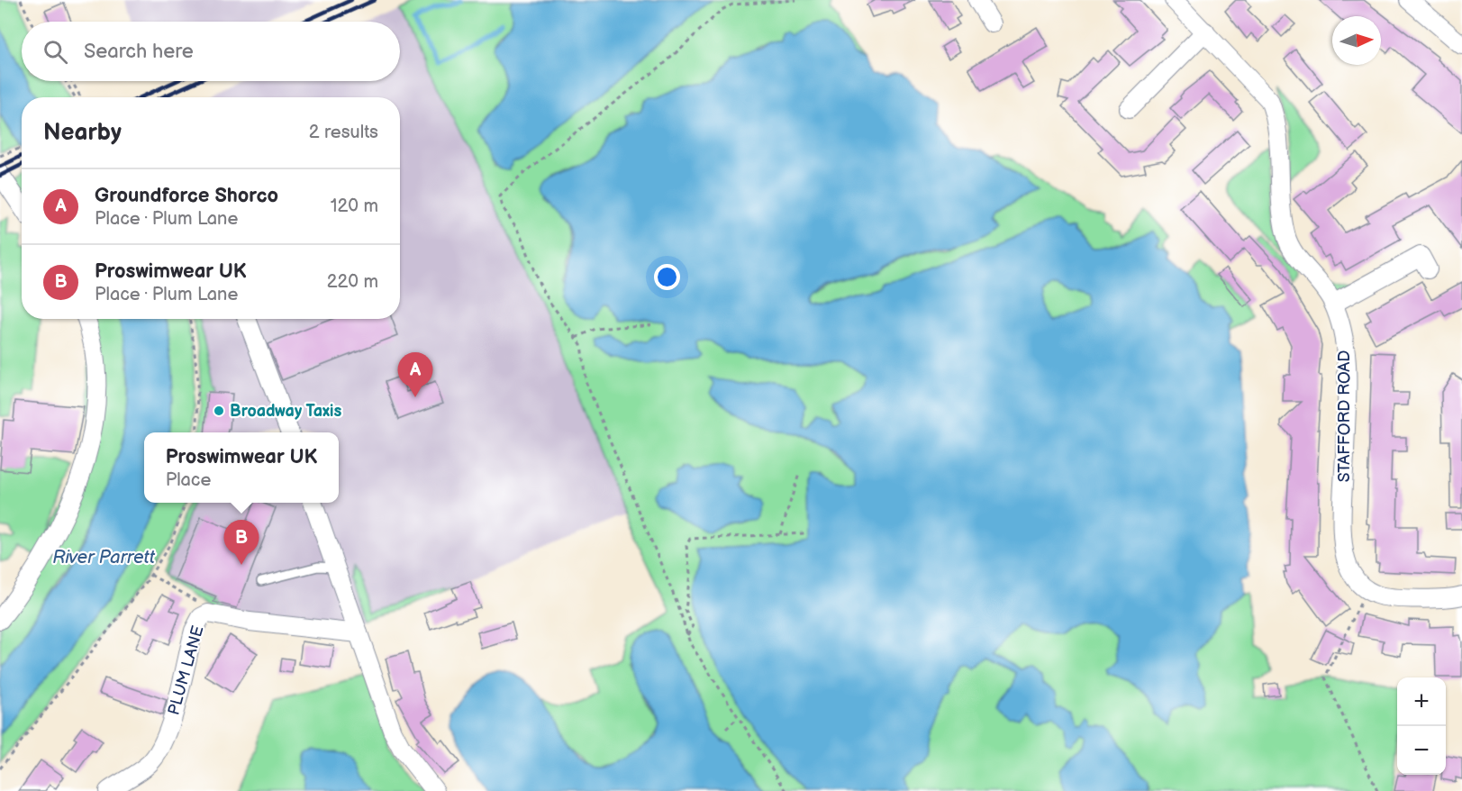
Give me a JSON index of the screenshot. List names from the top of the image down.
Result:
{
  "streets": {
    "street": ["STAFFORD ROAD", "PLUM LANE"]
  },
  "water": ["River Parrett"],
  "places": ["Broadway Taxis"],
  "north": "right",
  "page": {
    "search": "Search here",
    "heading": ["Nearby", "2 results"],
    "list": [
      {
        "mark": "A",
        "name": "Groundforce Shorco",
        "note": "Place · Plum Lane",
        "value": "120 m"
      },
      {
        "mark": "B",
        "name": "Proswimwear UK",
        "note": "Place · Plum Lane",
        "value": "220 m"
      }
    ],
    "pins": ["A", "B"],
    "popup": ["Proswimwear UK", "Place"],
    "map_buttons": ["+", "−"]
  }
}
